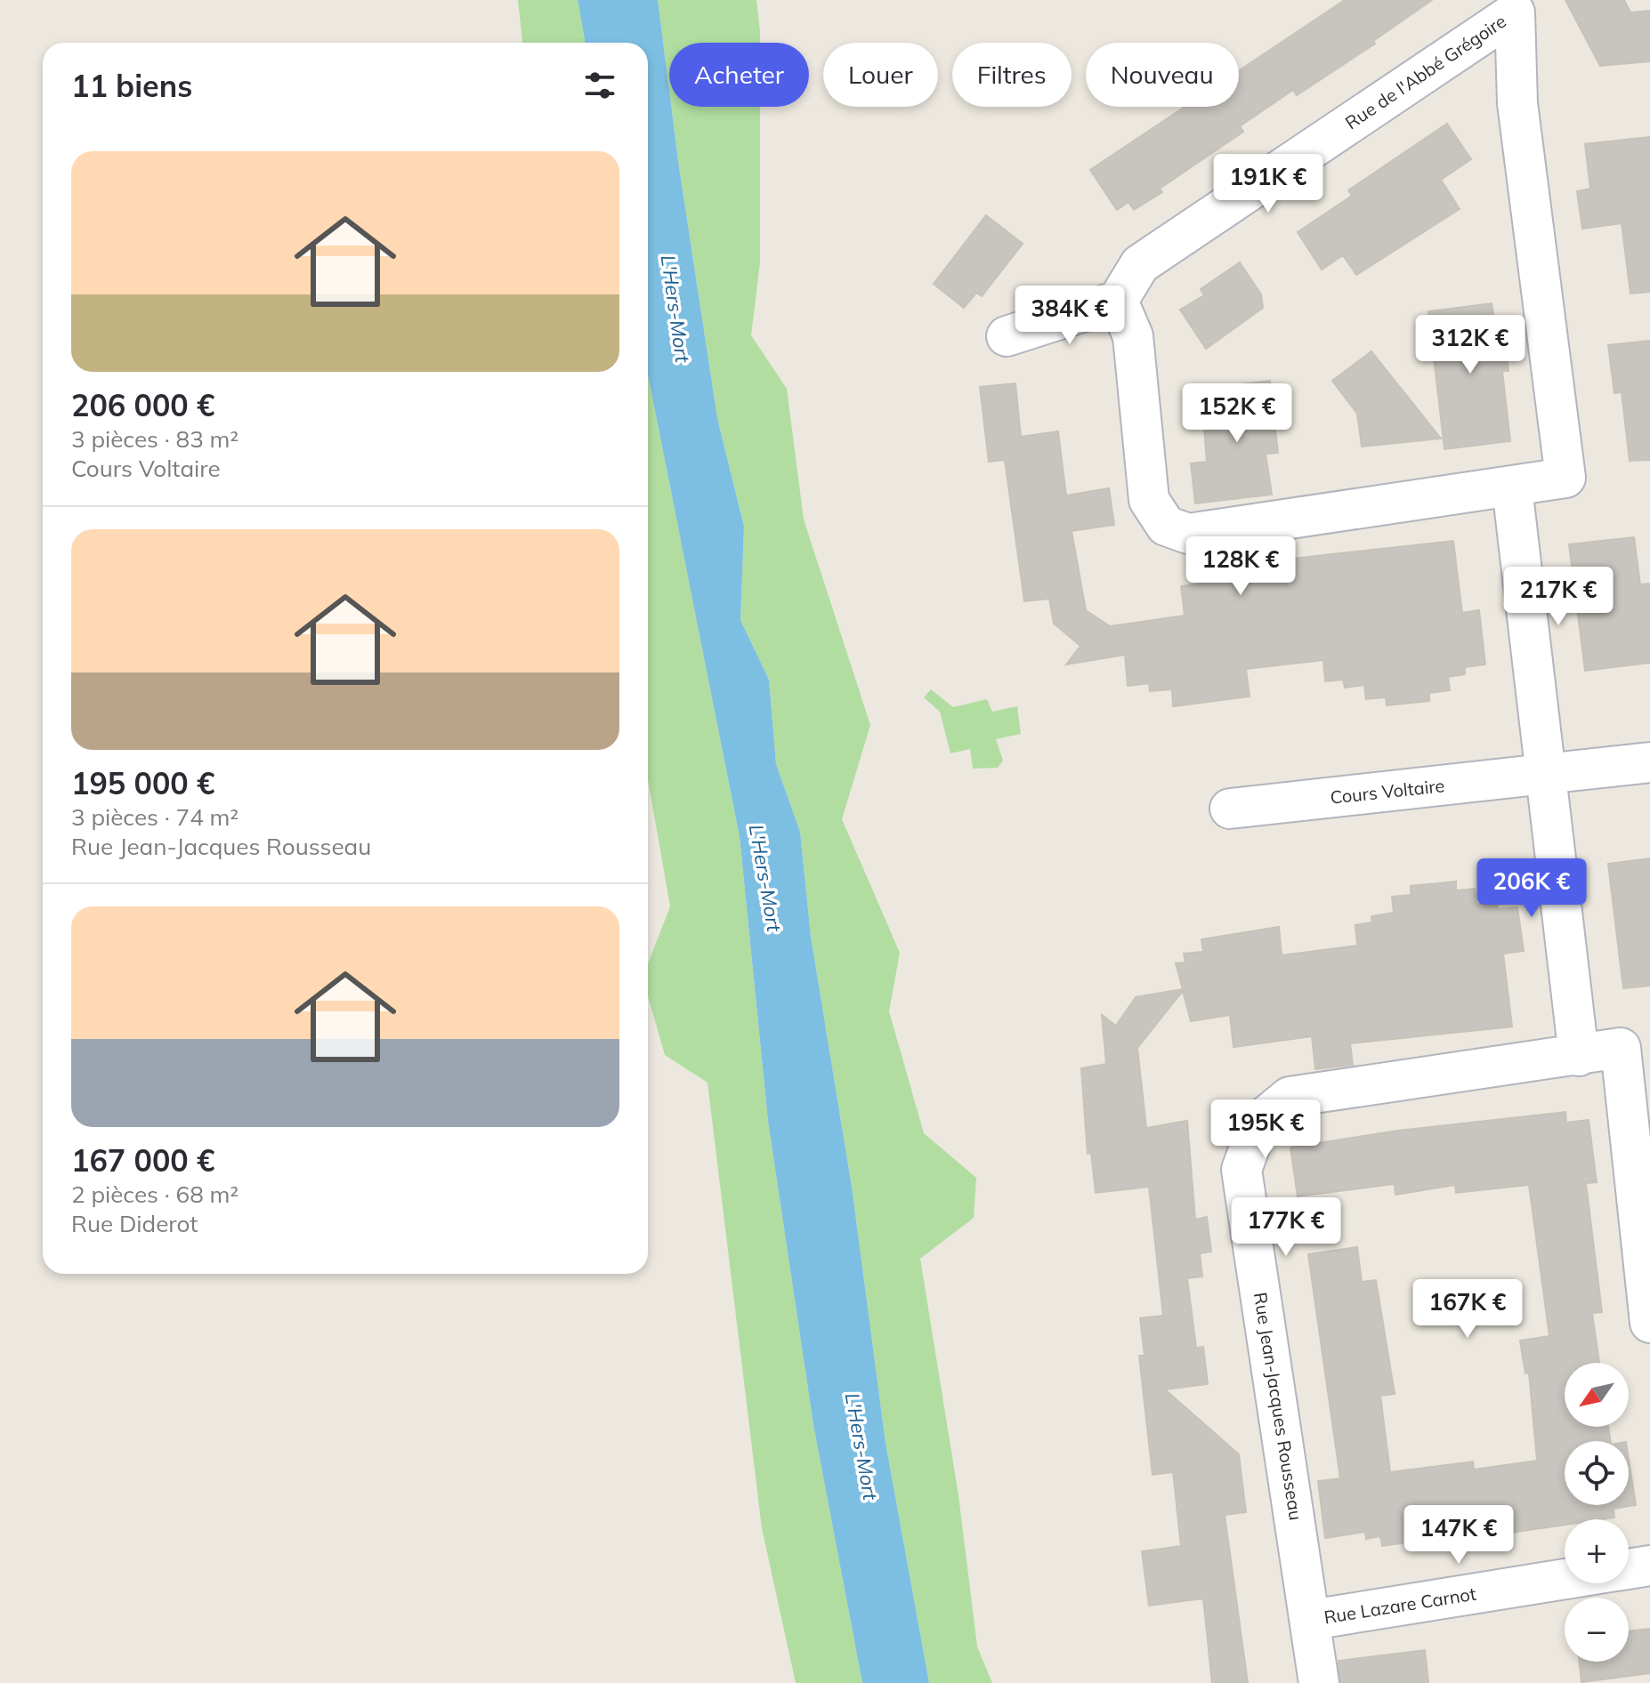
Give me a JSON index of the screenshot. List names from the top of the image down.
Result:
{
  "streets": {
    "street": [
      "Rue de l'Abbé Grégoire",
      "Cours Voltaire",
      "Rue Jean-Jacques Rousseau",
      "Rue Lazare Carnot"
    ]
  },
  "crossings": [
    ["Rue Jean-Jacques Rousseau", "Rue Lazare Carnot"]
  ],
  "water": ["L'Hers-Mort"],
  "north": "bottom left",
  "page": {
    "chip": [
      "Acheter",
      "Louer",
      "Filtres",
      "Nouveau"
    ],
    "heading": "11 biens",
    "list": [
      {
        "name": "206 000 €",
        "note": "3 pièces · 83 m² · Cours Voltaire"
      },
      {
        "name": "195 000 €",
        "note": "3 pièces · 74 m² · Rue Jean-Jacques Rousseau"
      },
      {
        "name": "167 000 €",
        "note": "2 pièces · 68 m² · Rue Diderot"
      }
    ],
    "price": [
      "191K €",
      "384K €",
      "312K €",
      "152K €",
      "128K €",
      "217K €",
      "206K €",
      "195K €",
      "177K €",
      "167K €",
      "147K €"
    ],
    "map_buttons": ["+", "−"]
  }
}
